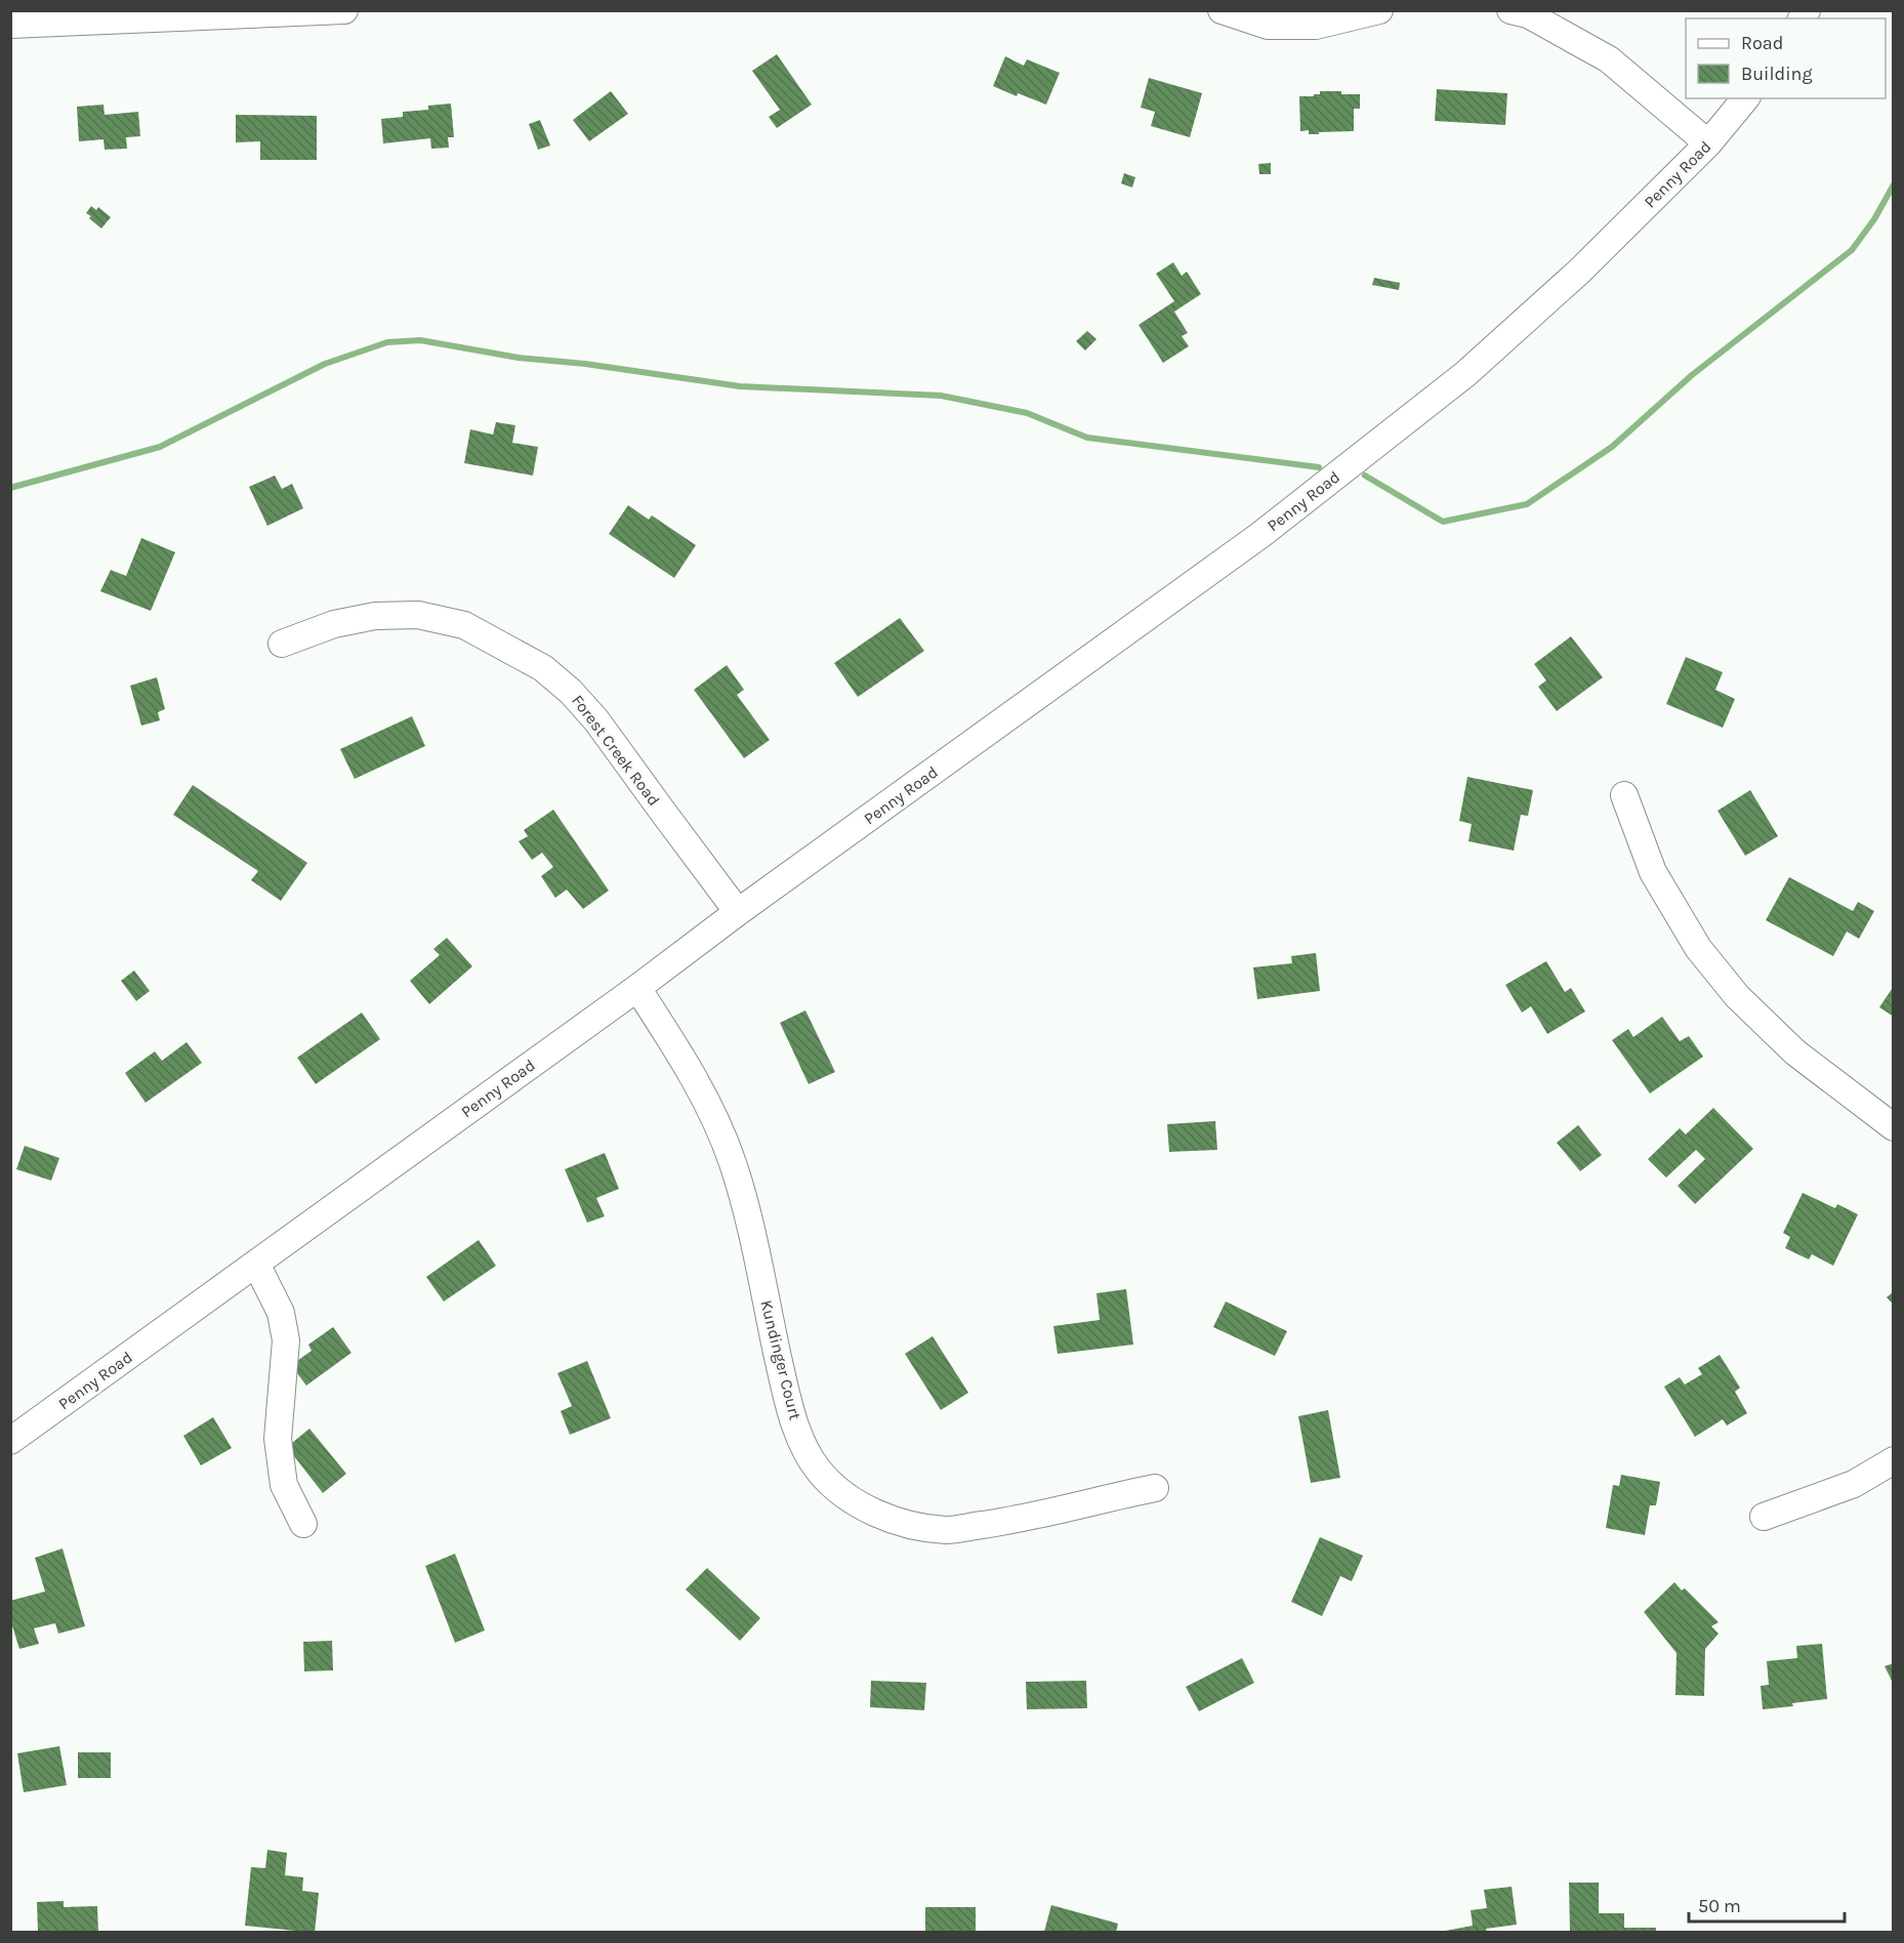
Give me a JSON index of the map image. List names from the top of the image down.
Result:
{
  "streets": {
    "street": ["Penny Road", "Forest Creek Road", "Kundinger Court"]
  },
  "crossings": [
    ["Penny Road", "Forest Creek Road"],
    ["Penny Road", "Kundinger Court"]
  ],
  "legend": ["Road", "Building"],
  "scale_bar": "50 m"
}
